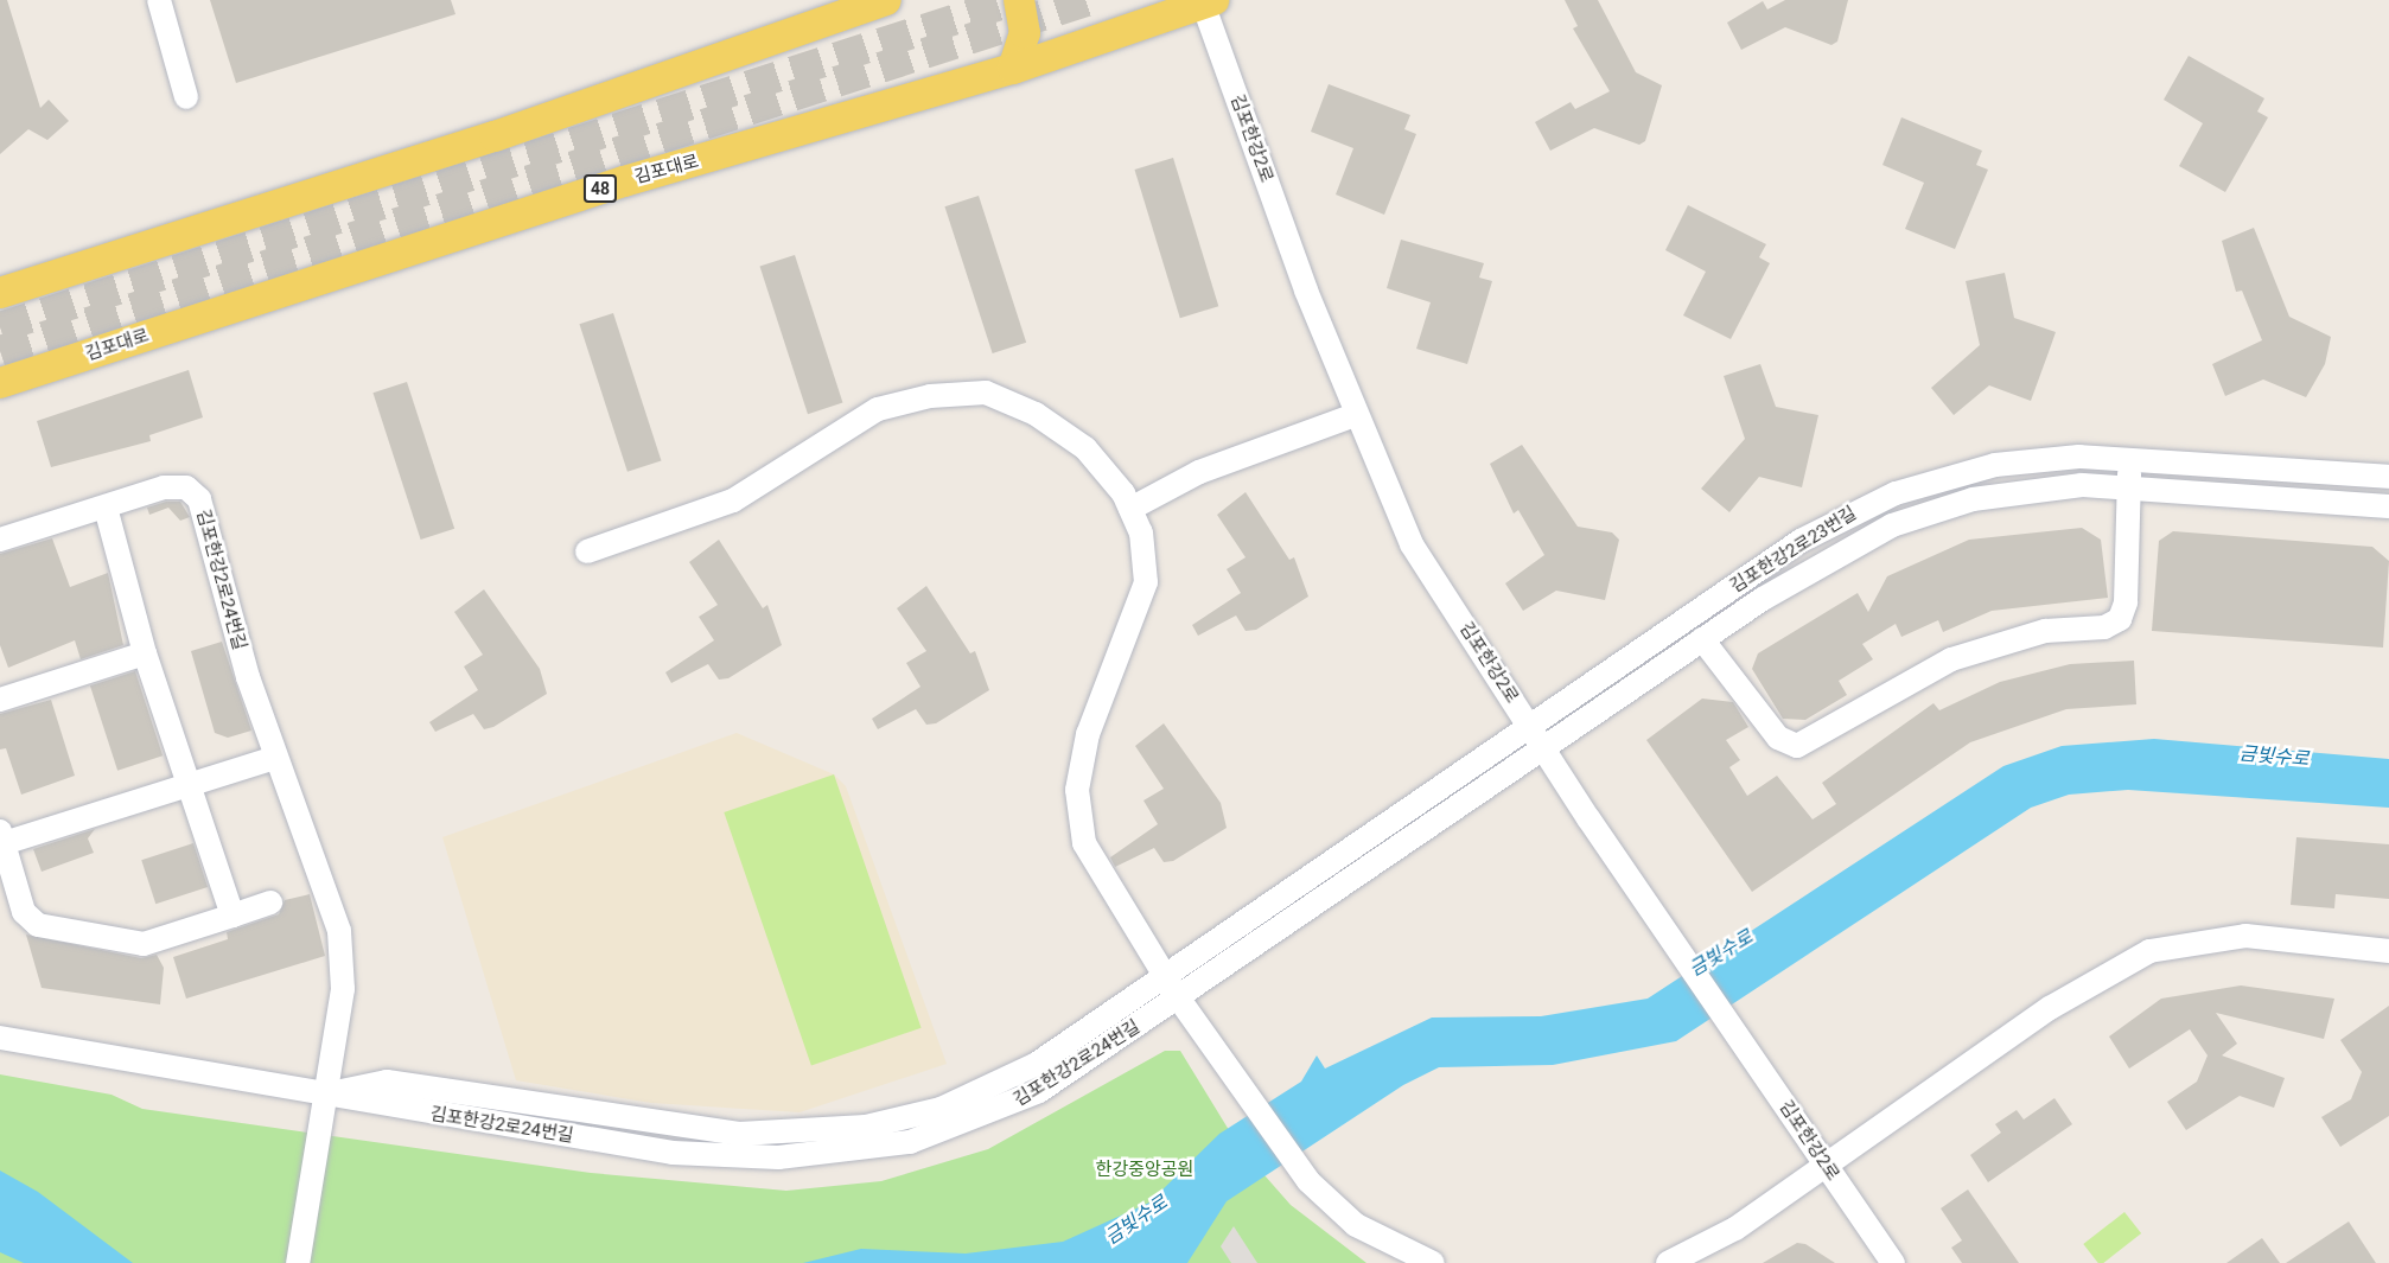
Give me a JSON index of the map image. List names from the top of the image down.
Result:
{
  "streets": {
    "main road": ["김포대로", "48"],
    "street": ["김포한강2로", "김포한강2로23번길", "김포한강2로24번길"]
  },
  "crossings": [
    ["김포한강2로", "김포대로"],
    ["김포한강2로", "김포한강2로23번길"],
    ["김포한강2로", "김포한강2로24번길"],
    ["김포한강2로23번길", "김포한강2로24번길"]
  ],
  "water": ["금빛수로"],
  "parks": ["한강중앙공원"]
}
